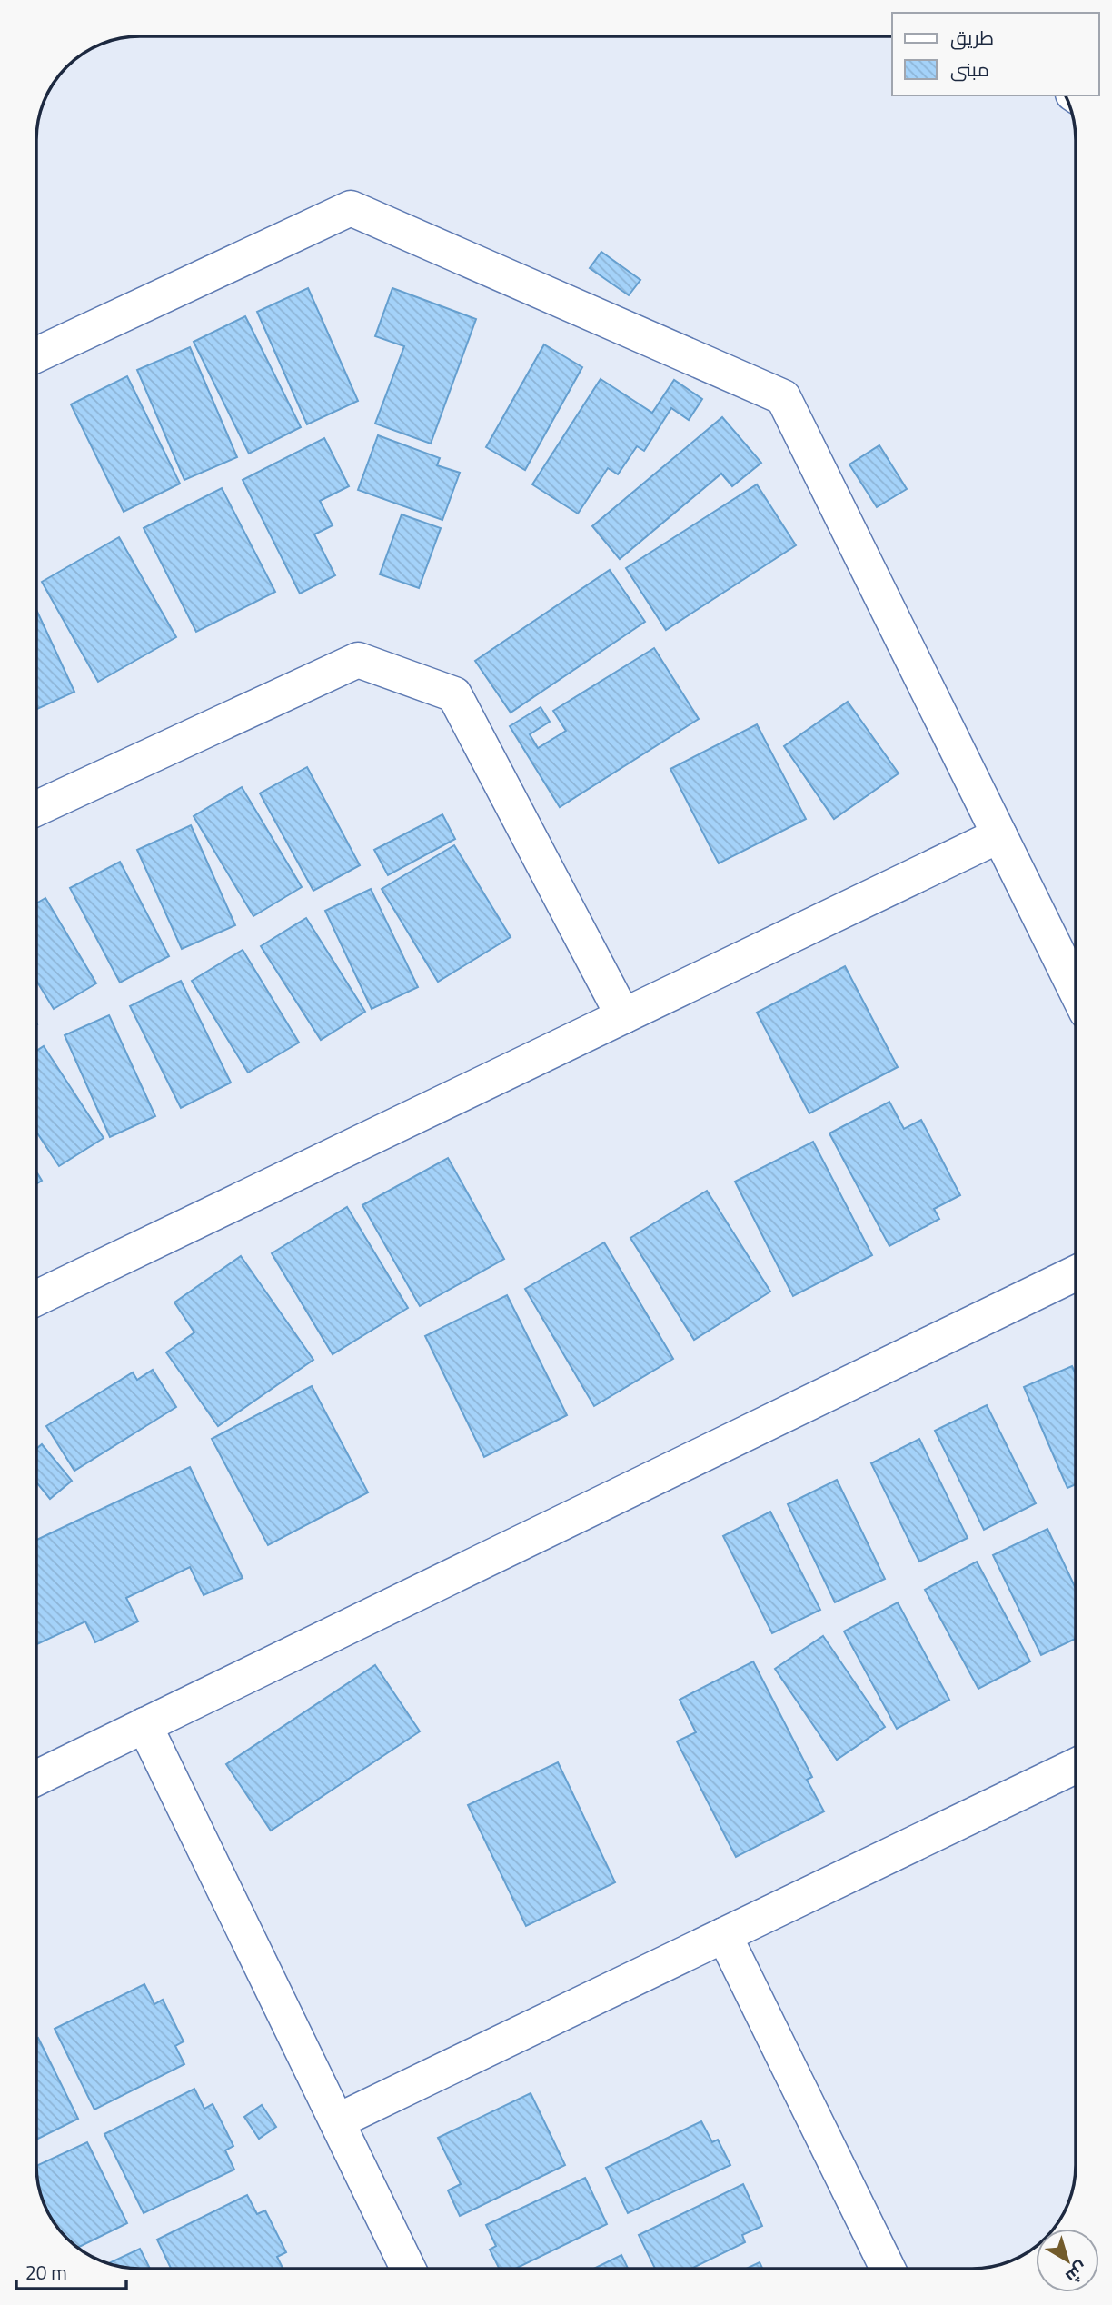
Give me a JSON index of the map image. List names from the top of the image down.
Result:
{
  "legend": ["طريق", "مبنى"],
  "scale_bar": "20 m",
  "north": "bottom right"
}
